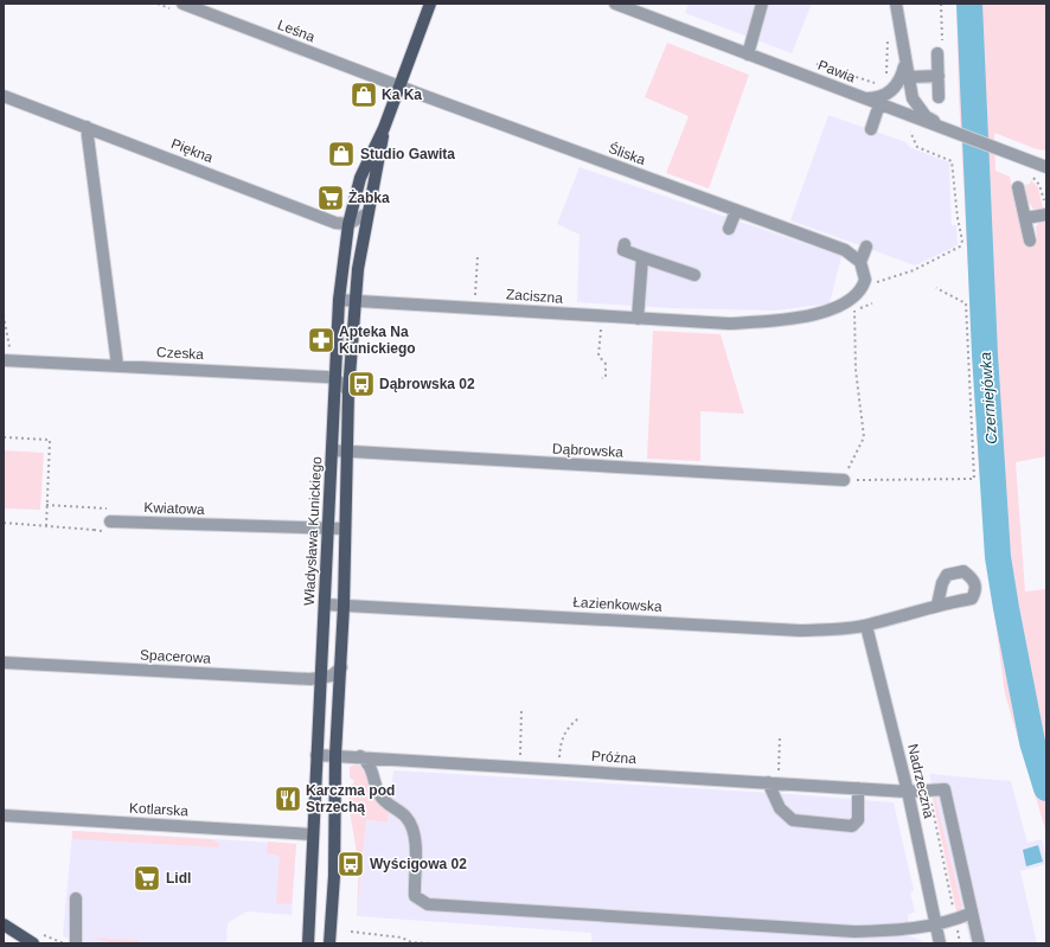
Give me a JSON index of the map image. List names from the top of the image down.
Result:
{
  "streets": {
    "main road": ["Władysława Kunickiego"],
    "street": [
      "Leśna",
      "Pawia",
      "Piękna",
      "Śliska",
      "Zaciszna",
      "Czeska",
      "Dąbrowska",
      "Kwiatowa",
      "Łazienkowska",
      "Spacerowa",
      "Próżna",
      "Nadrzeczna",
      "Kotlarska"
    ]
  },
  "crossings": [
    ["Leśna", "Śliska"],
    ["Leśna", "Władysława Kunickiego"],
    ["Piękna", "Władysława Kunickiego"],
    ["Śliska", "Władysława Kunickiego"],
    ["Zaciszna", "Władysława Kunickiego"],
    ["Czeska", "Władysława Kunickiego"],
    ["Dąbrowska", "Władysława Kunickiego"],
    ["Kwiatowa", "Władysława Kunickiego"],
    ["Władysława Kunickiego", "Łazienkowska"],
    ["Władysława Kunickiego", "Spacerowa"],
    ["Władysława Kunickiego", "Próżna"],
    ["Władysława Kunickiego", "Kotlarska"],
    ["Łazienkowska", "Nadrzeczna"],
    ["Próżna", "Nadrzeczna"]
  ],
  "water": ["Czerniejówka"],
  "places": {
    "shop": ["Ka Ka", "Studio Gawita"],
    "supermarket": ["Żabka", "Lidl"],
    "pharmacy": ["Apteka Na Kunickiego"],
    "bus stop": ["Dąbrowska 02", "Wyścigowa 02"],
    "restaurant": ["Karczma pod Strzechą"]
  }
}
